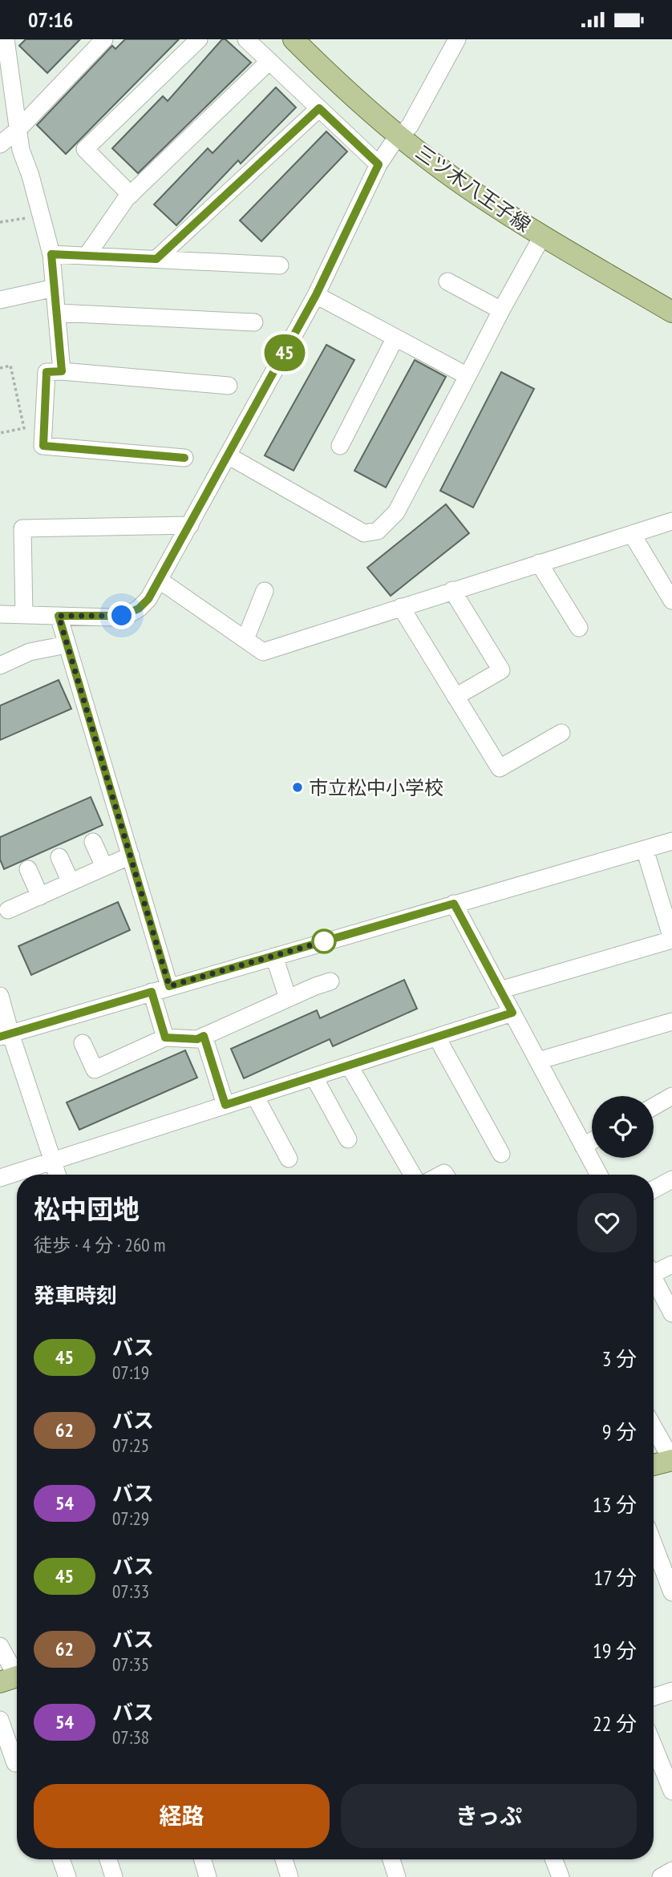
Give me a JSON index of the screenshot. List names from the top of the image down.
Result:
{
  "streets": {
    "main road": ["三ツ木八王子線"]
  },
  "places": ["市立松中小学校"],
  "lines": ["bus line 45"],
  "page": {
    "status": "07:16",
    "on_map": "45",
    "heading": [
      ["松中団地", "徒歩 · 4 分 · 260 m"],
      "発車時刻"
    ],
    "list": [
      {
        "mark": "45",
        "name": "バス",
        "note": "07:19",
        "value": "3 分"
      },
      {
        "mark": "62",
        "name": "バス",
        "note": "07:25",
        "value": "9 分"
      },
      {
        "mark": "54",
        "name": "バス",
        "note": "07:29",
        "value": "13 分"
      },
      {
        "mark": "45",
        "name": "バス",
        "note": "07:33",
        "value": "17 分"
      },
      {
        "mark": "62",
        "name": "バス",
        "note": "07:35",
        "value": "19 分"
      },
      {
        "mark": "54",
        "name": "バス",
        "note": "07:38",
        "value": "22 分"
      }
    ],
    "buttons": ["経路", "きっぷ"]
  }
}
